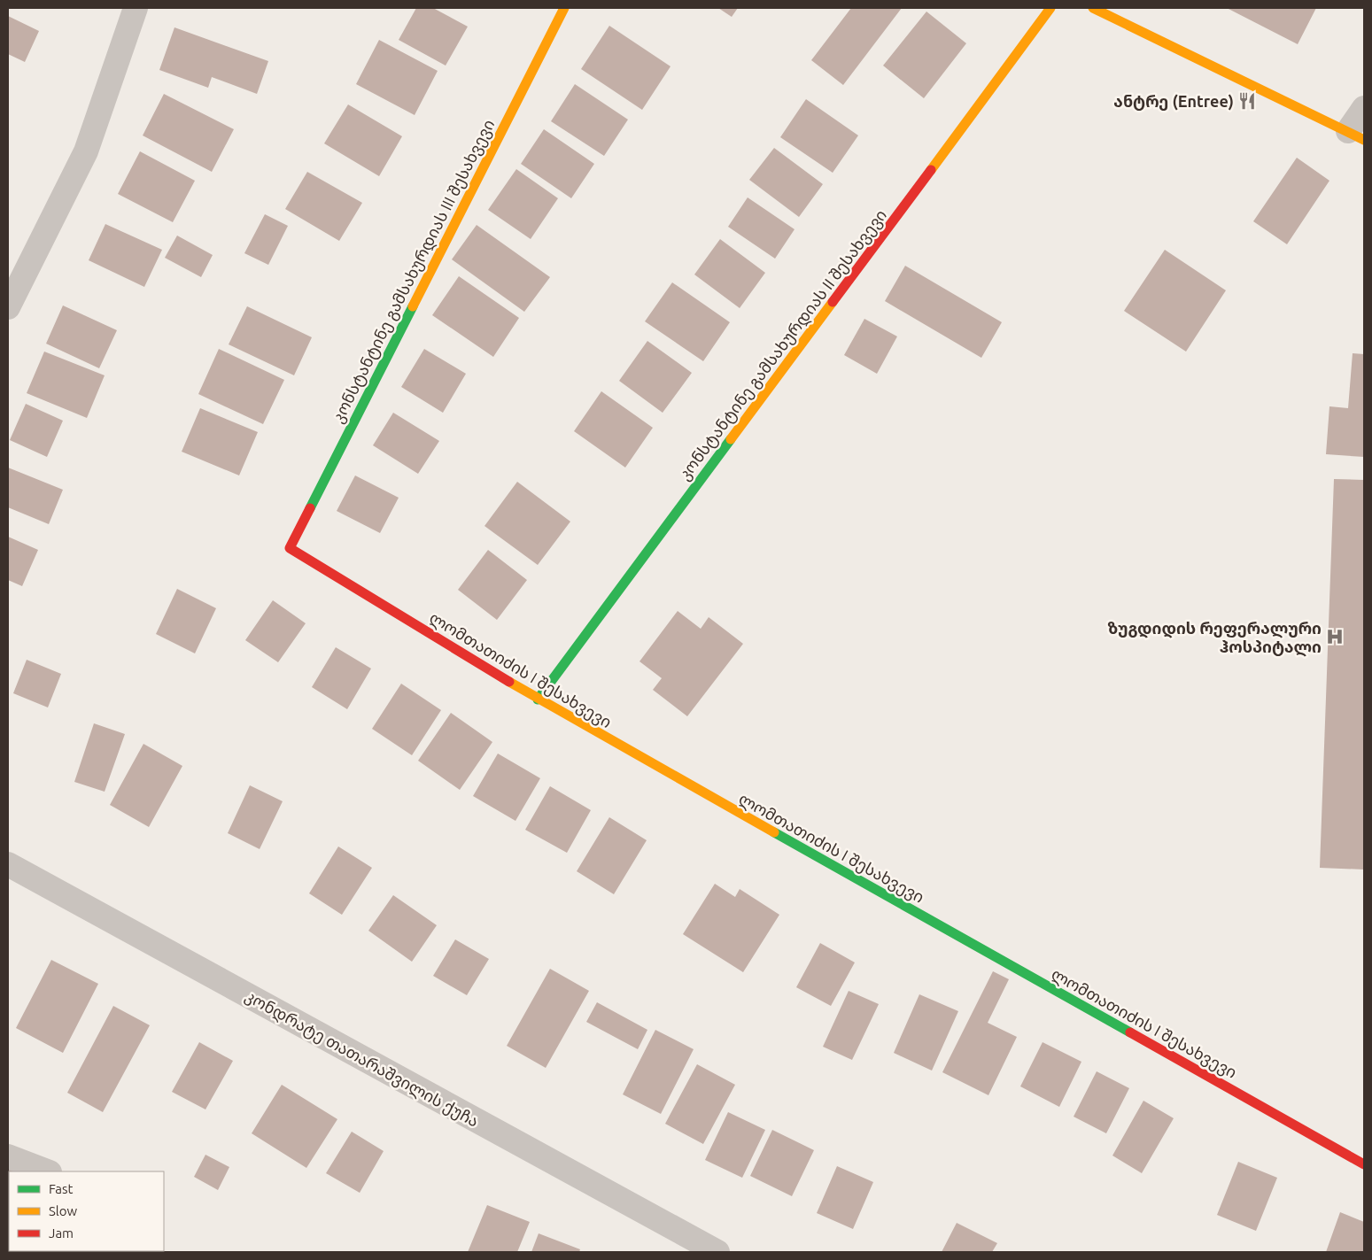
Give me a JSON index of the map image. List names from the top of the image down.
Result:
{
  "streets": {
    "street": [
      "კონსტანტინე გამსახურდიას III შესახვევი",
      "კონსტანტინე გამსახურდიას II შესახვევი",
      "ლომთათიძის I შესახვევი",
      "კონდრატე თათარაშვილის ქუჩა"
    ]
  },
  "crossings": [
    ["კონსტანტინე გამსახურდიას III შესახვევი", "ლომთათიძის I შესახვევი"],
    ["კონსტანტინე გამსახურდიას II შესახვევი", "ლომთათიძის I შესახვევი"]
  ],
  "places": {
    "restaurant": ["ანტრე (Entree)"],
    "hospital": ["ზუგდიდის რეფერალური ჰოსპიტალი"]
  },
  "legend": ["Fast", "Slow", "Jam"]
}
